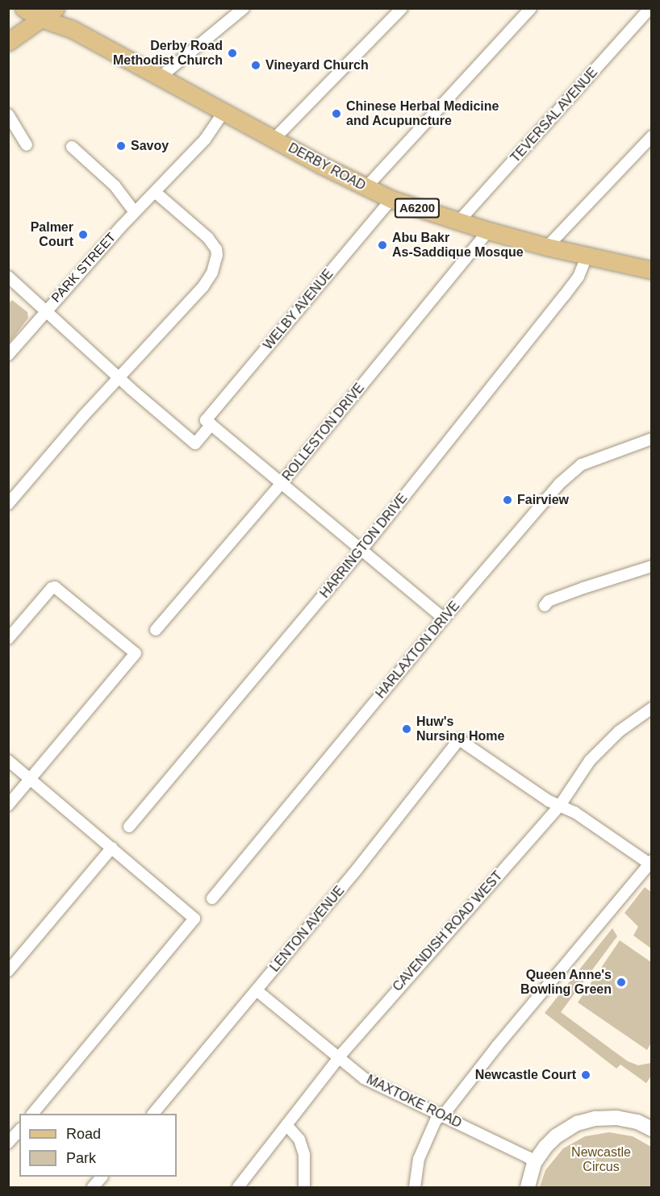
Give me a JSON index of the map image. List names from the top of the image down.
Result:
{
  "streets": {
    "main road": ["DERBY ROAD", "A6200"],
    "street": [
      "TEVERSAL AVENUE",
      "PARK STREET",
      "WELBY AVENUE",
      "ROLLESTON DRIVE",
      "HARRINGTON DRIVE",
      "HARLAXTON DRIVE",
      "LENTON AVENUE",
      "CAVENDISH ROAD WEST",
      "MAXTOKE ROAD"
    ]
  },
  "crossings": [
    ["TEVERSAL AVENUE", "DERBY ROAD"],
    ["DERBY ROAD", "PARK STREET"],
    ["DERBY ROAD", "WELBY AVENUE"],
    ["DERBY ROAD", "ROLLESTON DRIVE"],
    ["DERBY ROAD", "HARRINGTON DRIVE"],
    ["PARK STREET", "WELBY AVENUE"],
    ["LENTON AVENUE", "CAVENDISH ROAD WEST"],
    ["LENTON AVENUE", "MAXTOKE ROAD"],
    ["CAVENDISH ROAD WEST", "MAXTOKE ROAD"]
  ],
  "parks": ["Newcastle Circus"],
  "places": [
    "Derby Road Methodist Church",
    "Vineyard Church",
    "Chinese Herbal Medicine and Acupuncture",
    "Savoy",
    "Palmer Court",
    "Abu Bakr As-Saddique Mosque",
    "Fairview",
    "Huw's Nursing Home",
    "Queen Anne's Bowling Green",
    "Newcastle Court"
  ],
  "legend": ["Road", "Park"]
}
